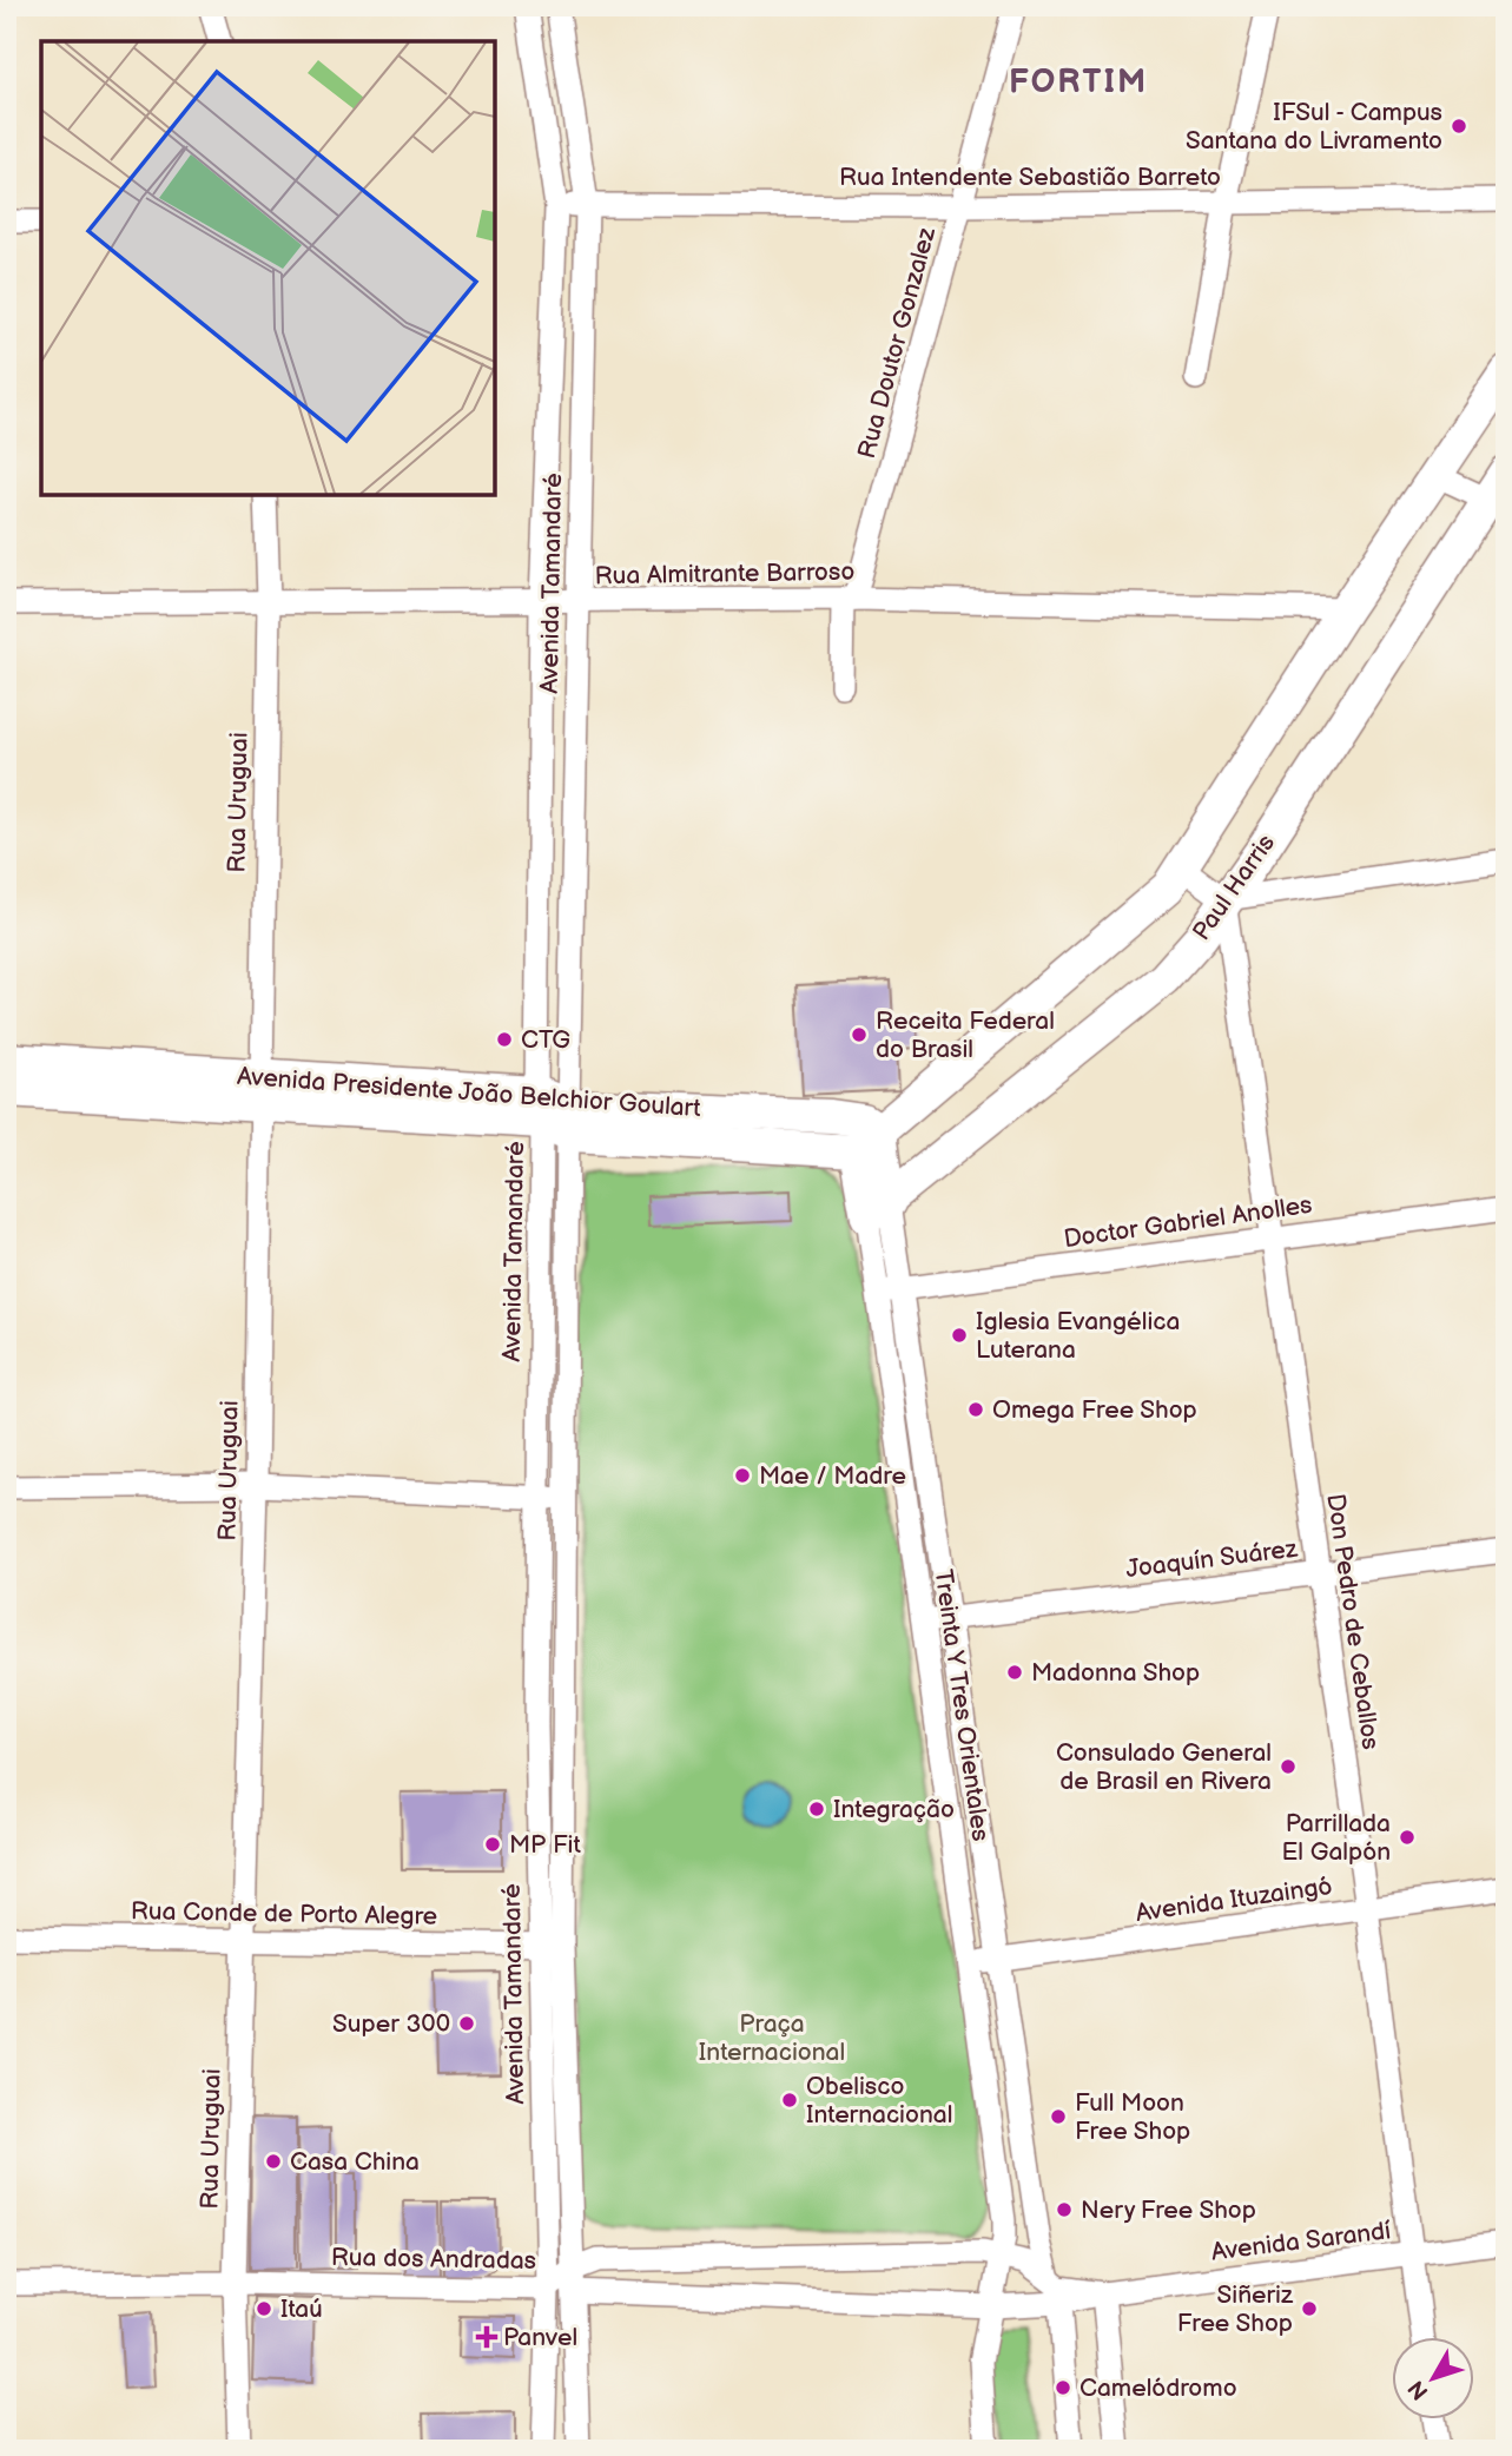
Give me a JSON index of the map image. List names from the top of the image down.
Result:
{
  "streets": {
    "highway": ["Paul Harris", "Avenida Presidente João Belchior Goulart", "Treinta Y Tres Orientales"],
    "street": [
      "Rua Intendente Sebastião Barreto",
      "Rua Doutor Gonzalez",
      "Rua Almitrante Barroso",
      "Avenida Tamandaré",
      "Rua Uruguai",
      "Doctor Gabriel Anolles",
      "Joaquín Suárez",
      "Don Pedro de Ceballos",
      "Avenida Ituzaingó",
      "Rua Conde de Porto Alegre",
      "Avenida Sarandí",
      "Rua dos Andradas"
    ]
  },
  "crossings": [
    ["Rua Intendente Sebastião Barreto", "Rua Doutor Gonzalez"],
    ["Rua Intendente Sebastião Barreto", "Avenida Tamandaré"],
    ["Rua Doutor Gonzalez", "Rua Almitrante Barroso"],
    ["Rua Almitrante Barroso", "Avenida Tamandaré"],
    ["Rua Almitrante Barroso", "Rua Uruguai"],
    ["Avenida Tamandaré", "Avenida Presidente João Belchior Goulart"],
    ["Avenida Tamandaré", "Rua Conde de Porto Alegre"],
    ["Avenida Tamandaré", "Rua dos Andradas"],
    ["Rua Uruguai", "Avenida Presidente João Belchior Goulart"],
    ["Rua Uruguai", "Rua Conde de Porto Alegre"],
    ["Rua Uruguai", "Rua dos Andradas"],
    ["Paul Harris", "Don Pedro de Ceballos"],
    ["Paul Harris", "Treinta Y Tres Orientales"],
    ["Avenida Presidente João Belchior Goulart", "Treinta Y Tres Orientales"],
    ["Doctor Gabriel Anolles", "Don Pedro de Ceballos"],
    ["Doctor Gabriel Anolles", "Treinta Y Tres Orientales"],
    ["Joaquín Suárez", "Don Pedro de Ceballos"],
    ["Joaquín Suárez", "Treinta Y Tres Orientales"],
    ["Don Pedro de Ceballos", "Avenida Ituzaingó"],
    ["Don Pedro de Ceballos", "Avenida Sarandí"],
    ["Treinta Y Tres Orientales", "Avenida Ituzaingó"],
    ["Treinta Y Tres Orientales", "Avenida Sarandí"],
    ["Treinta Y Tres Orientales", "Rua dos Andradas"],
    ["Avenida Sarandí", "Rua dos Andradas"]
  ],
  "districts": ["FORTIM"],
  "parks": ["Praça Internacional"],
  "places": {
    "other": [
      "IFSul - Campus Santana do Livramento",
      "Receita Federal do Brasil",
      "CTG",
      "Iglesia Evangélica Luterana",
      "Omega Free Shop",
      "Mae / Madre",
      "Madonna Shop",
      "Consulado General de Brasil en Rivera",
      "Integração",
      "Parrillada El Galpón",
      "MP Fit",
      "Super 300",
      "Obelisco Internacional",
      "Full Moon Free Shop",
      "Casa China",
      "Nery Free Shop",
      "Itaú",
      "Siñeriz Free Shop",
      "Camelódromo"
    ],
    "health": ["Panvel"]
  },
  "north": "bottom left"
}
